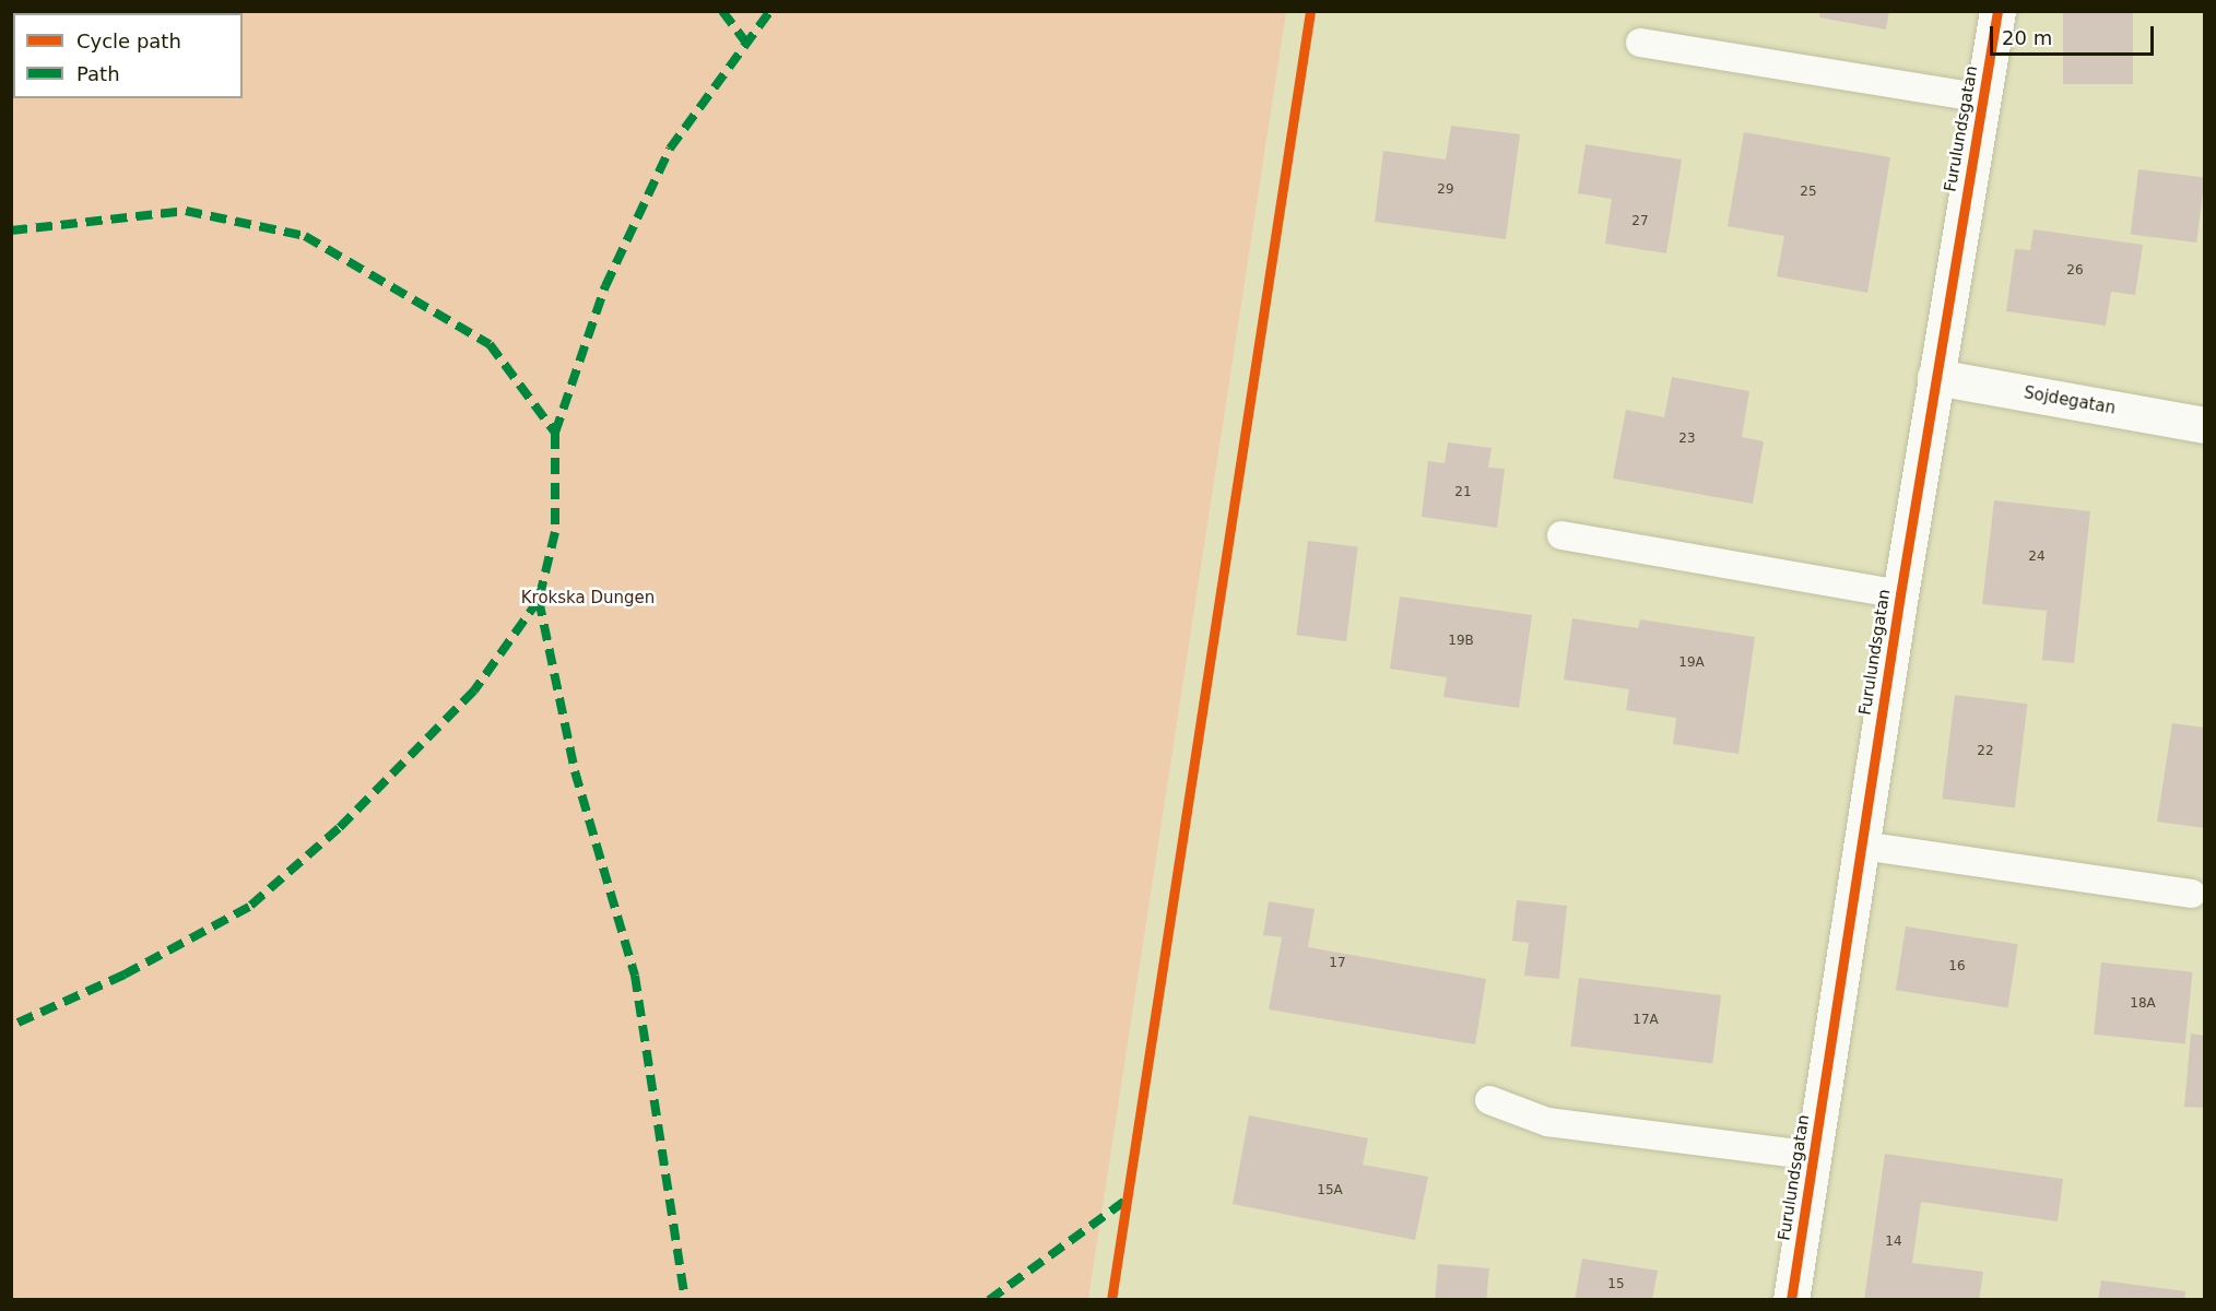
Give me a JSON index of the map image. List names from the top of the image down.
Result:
{
  "streets": {
    "street": ["Furulundsgatan", "Sojdegatan"]
  },
  "crossings": [
    ["Furulundsgatan", "Sojdegatan"]
  ],
  "parks": ["Krokska Dungen"],
  "house_numbers": [
    "29",
    "25",
    "27",
    "26",
    "23",
    "21",
    "24",
    "19B",
    "19A",
    "22",
    "17",
    "16",
    "18A",
    "17A",
    "15A",
    "14",
    "15"
  ],
  "legend": ["Cycle path", "Path"],
  "scale_bar": "20 m"
}
